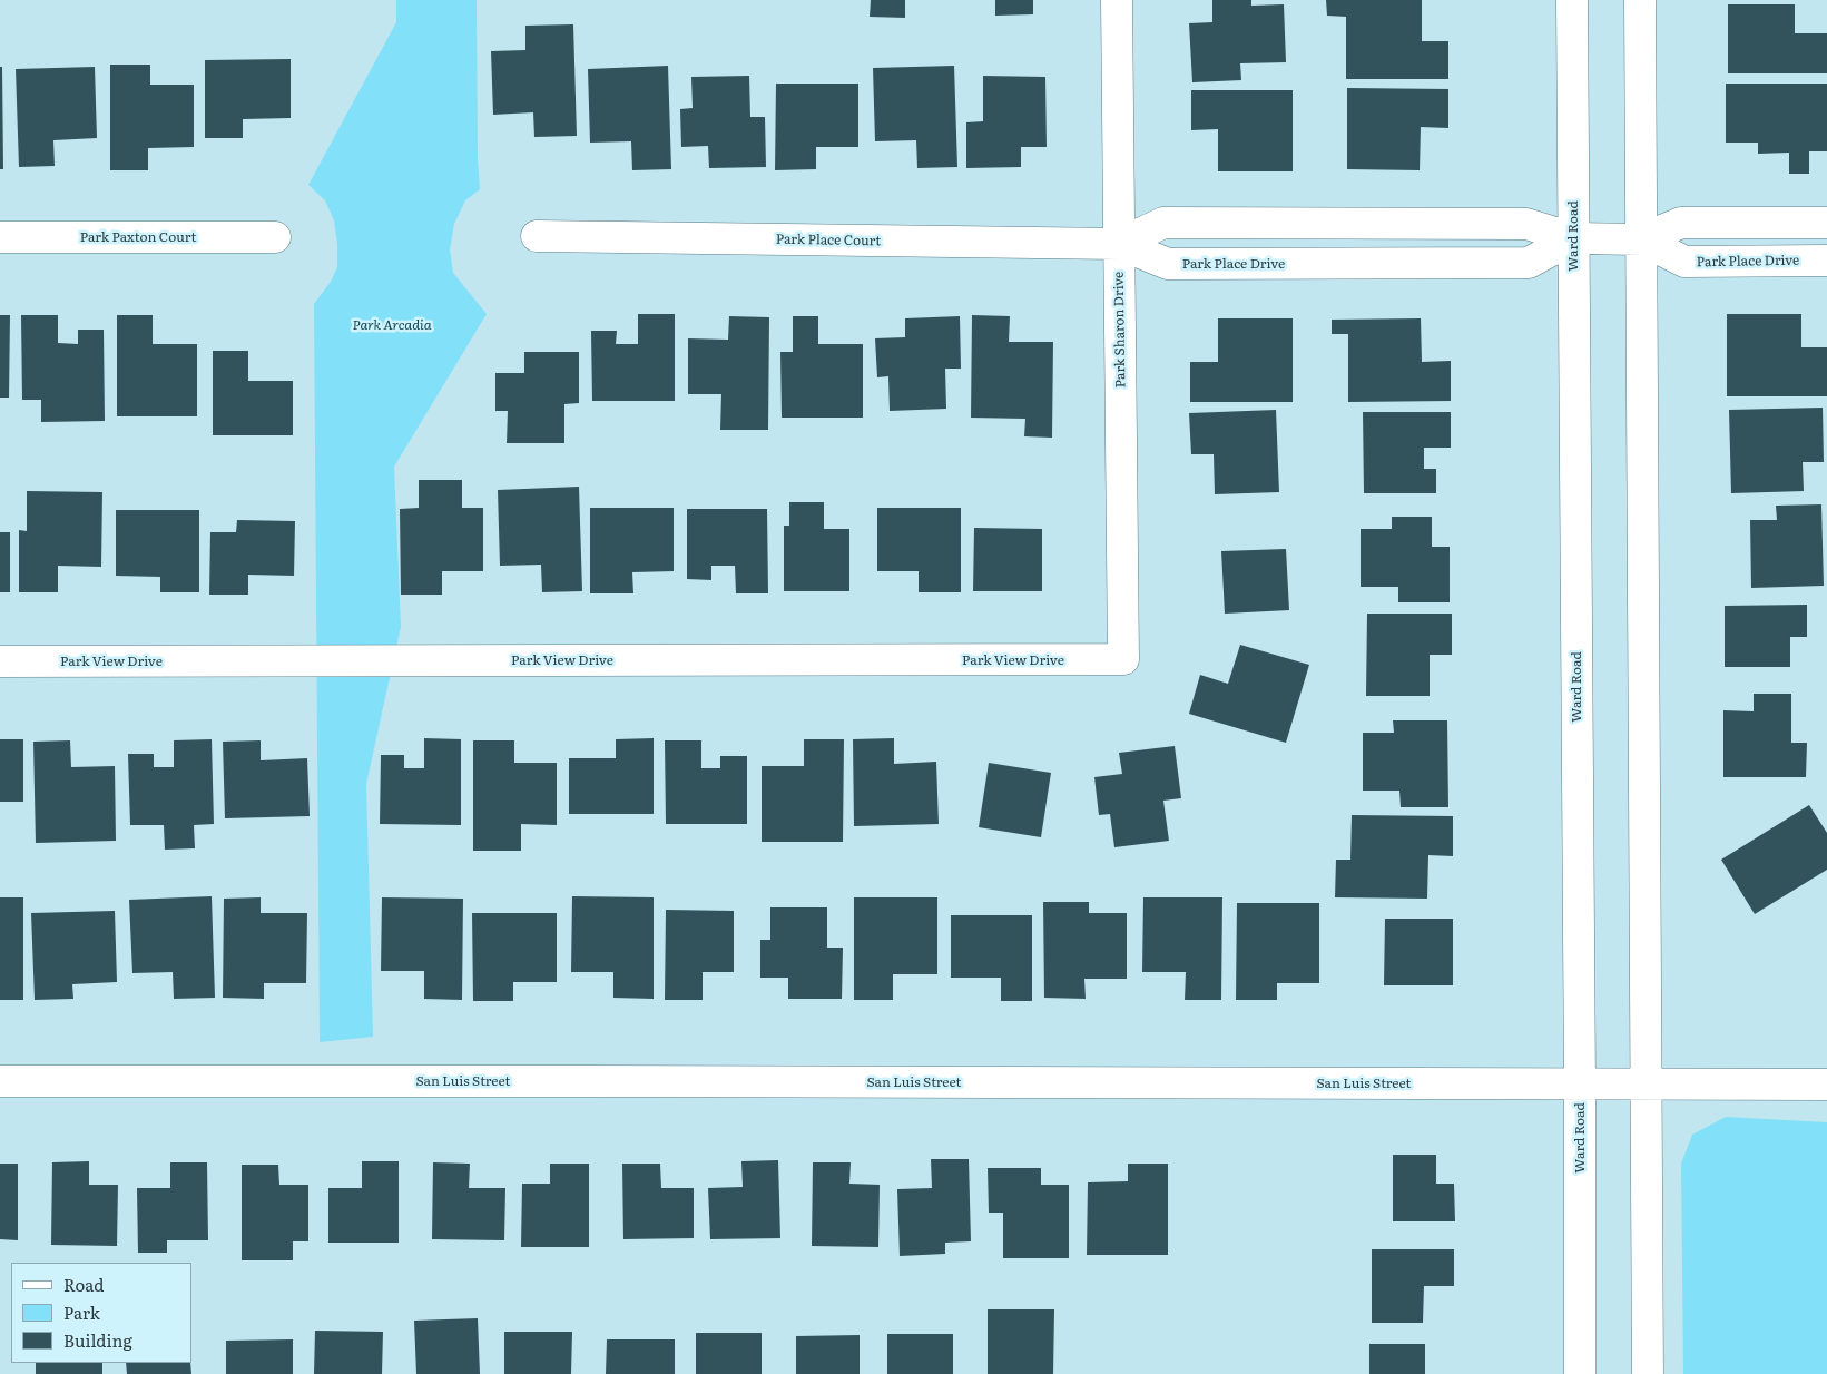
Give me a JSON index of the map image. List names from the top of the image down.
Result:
{
  "streets": {
    "street": [
      "Ward Road",
      "Park Paxton Court",
      "Park Place Court",
      "Park Place Drive",
      "Park Sharon Drive",
      "Park View Drive",
      "San Luis Street"
    ]
  },
  "crossings": [
    ["Ward Road", "Park Place Drive"],
    ["Ward Road", "San Luis Street"],
    ["Park Place Court", "Park Place Drive"],
    ["Park Place Court", "Park Sharon Drive"],
    ["Park Place Drive", "Park Sharon Drive"],
    ["Park Sharon Drive", "Park View Drive"]
  ],
  "parks": ["Park Arcadia"],
  "legend": ["Road", "Park", "Building"]
}
